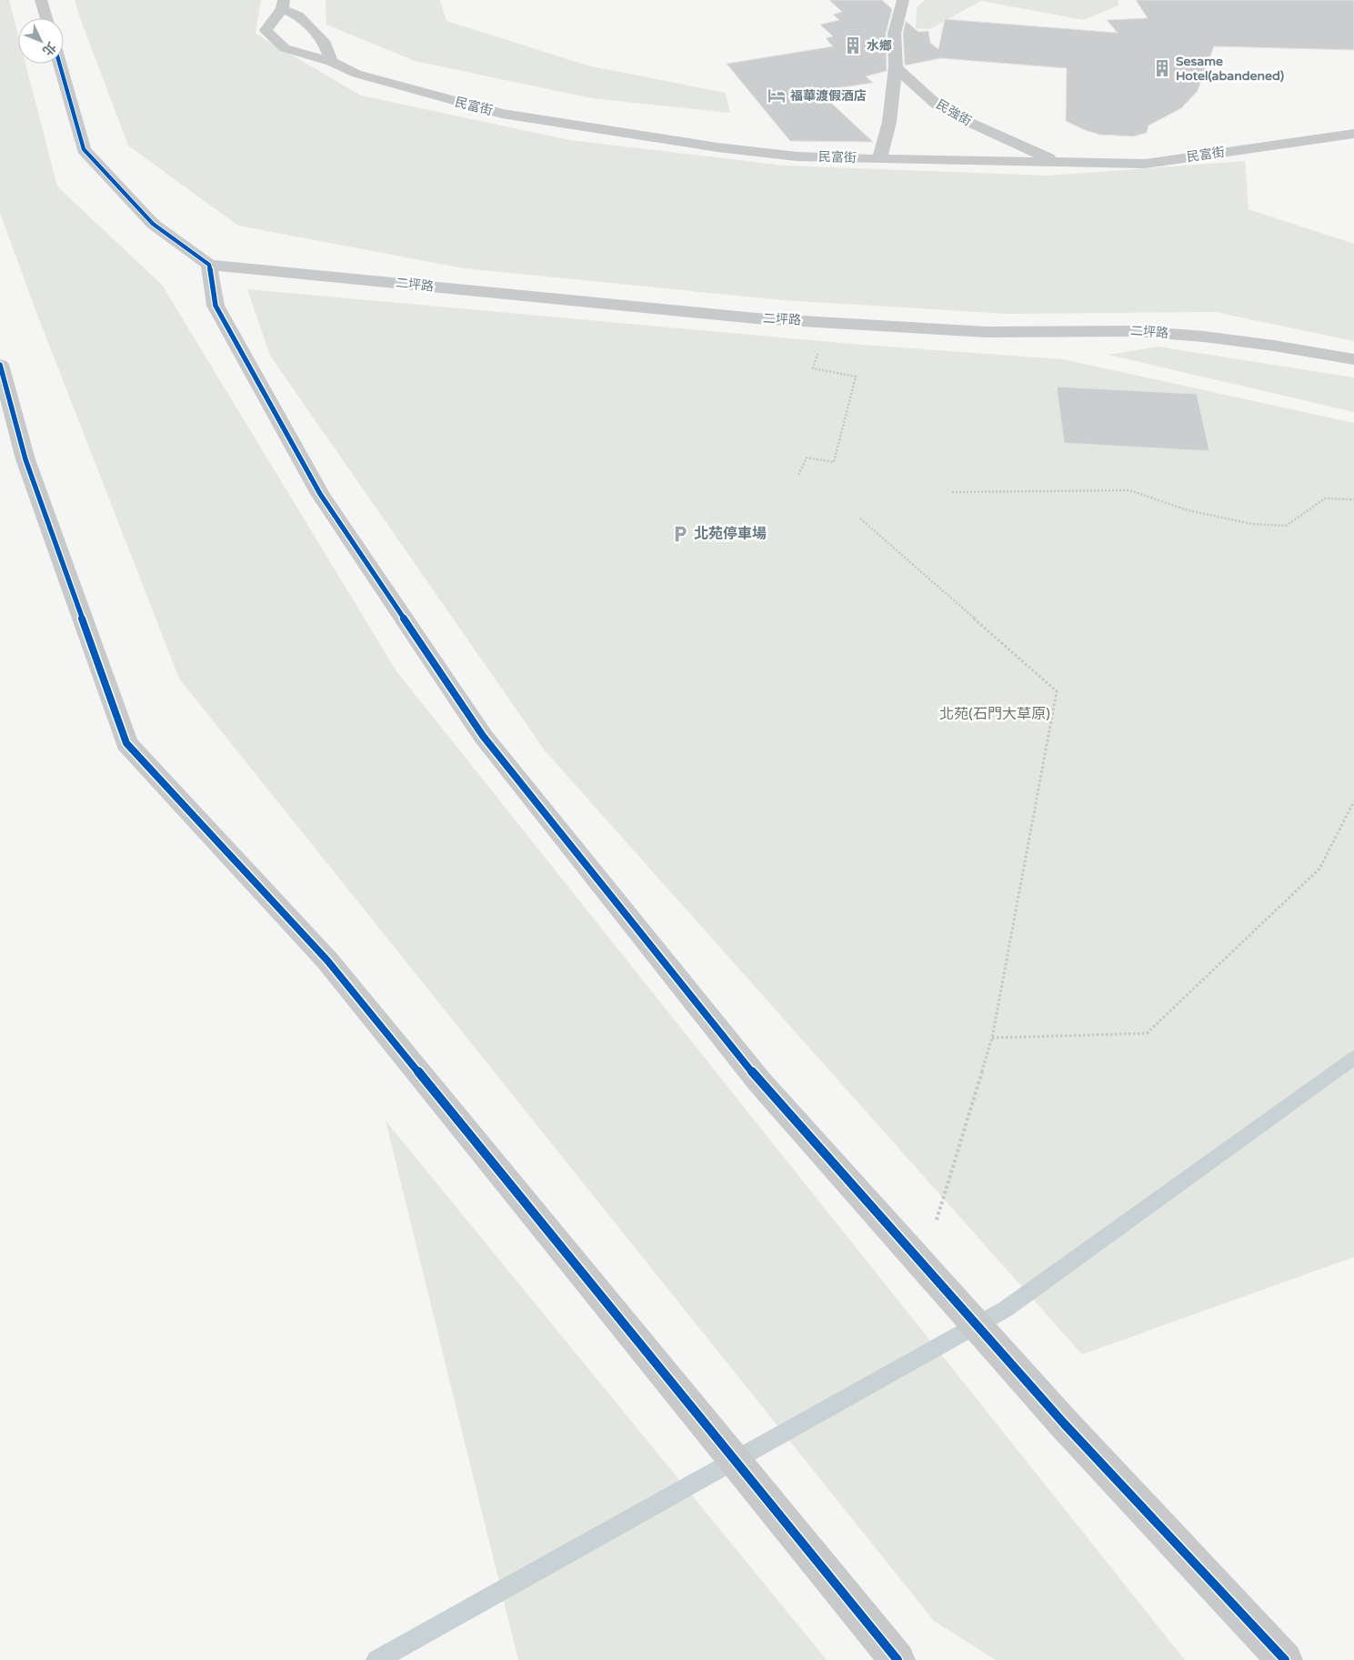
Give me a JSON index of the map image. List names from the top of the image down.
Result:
{
  "streets": {
    "street": ["民富街", "民強街", "二坪路"]
  },
  "crossings": [
    ["民富街", "民強街"]
  ],
  "parks": ["北苑(石門大草原)"],
  "places": {
    "building": ["水鄉", "Sesame Hotel(abandened)"],
    "hotel": ["福華渡假酒店"],
    "parking": ["北苑停車場"]
  },
  "north": "bottom right"
}
